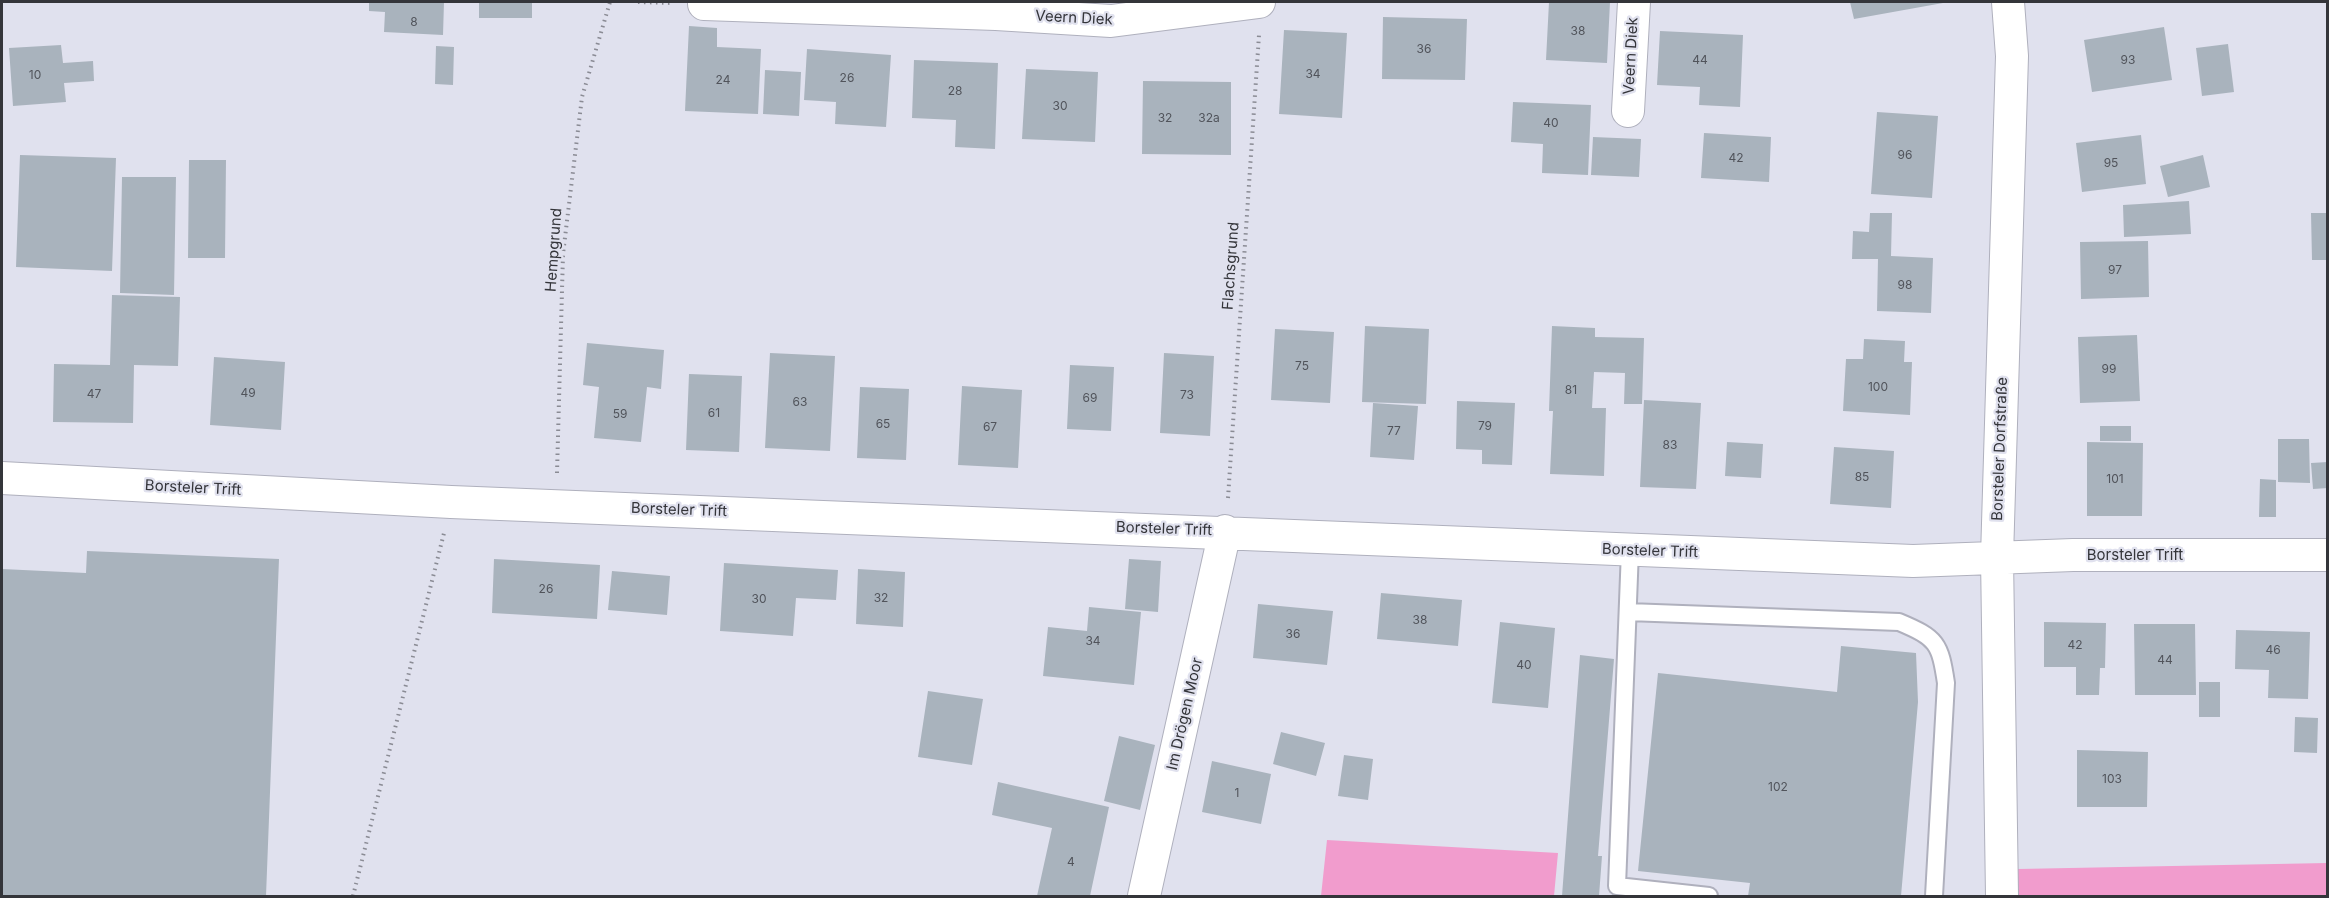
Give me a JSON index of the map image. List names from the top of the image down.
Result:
{
  "streets": {
    "street": [
      "Veern Diek",
      "Borsteler Dorfstraße",
      "Borsteler Trift",
      "Im Drögen Moor"
    ],
    "path": ["Hempgrund", "Flachsgrund"]
  },
  "crossings": [
    ["Veern Diek", "Flachsgrund"],
    ["Hempgrund", "Borsteler Trift"],
    ["Flachsgrund", "Borsteler Trift"],
    ["Flachsgrund", "Im Drögen Moor"],
    ["Borsteler Dorfstraße", "Borsteler Trift"],
    ["Borsteler Trift", "Im Drögen Moor"]
  ],
  "house_numbers": [
    "8",
    "38",
    "36",
    "44",
    "93",
    "34",
    "10",
    "26",
    "24",
    "28",
    "30",
    "32",
    "32a",
    "40",
    "96",
    "42",
    "95",
    "97",
    "98",
    "75",
    "99",
    "100",
    "81",
    "49",
    "47",
    "73",
    "69",
    "63",
    "61",
    "59",
    "65",
    "79",
    "67",
    "77",
    "83",
    "85",
    "101",
    "26",
    "32",
    "30",
    "38",
    "36",
    "34",
    "42",
    "46",
    "44",
    "40",
    "103",
    "102",
    "1",
    "4"
  ]
}
